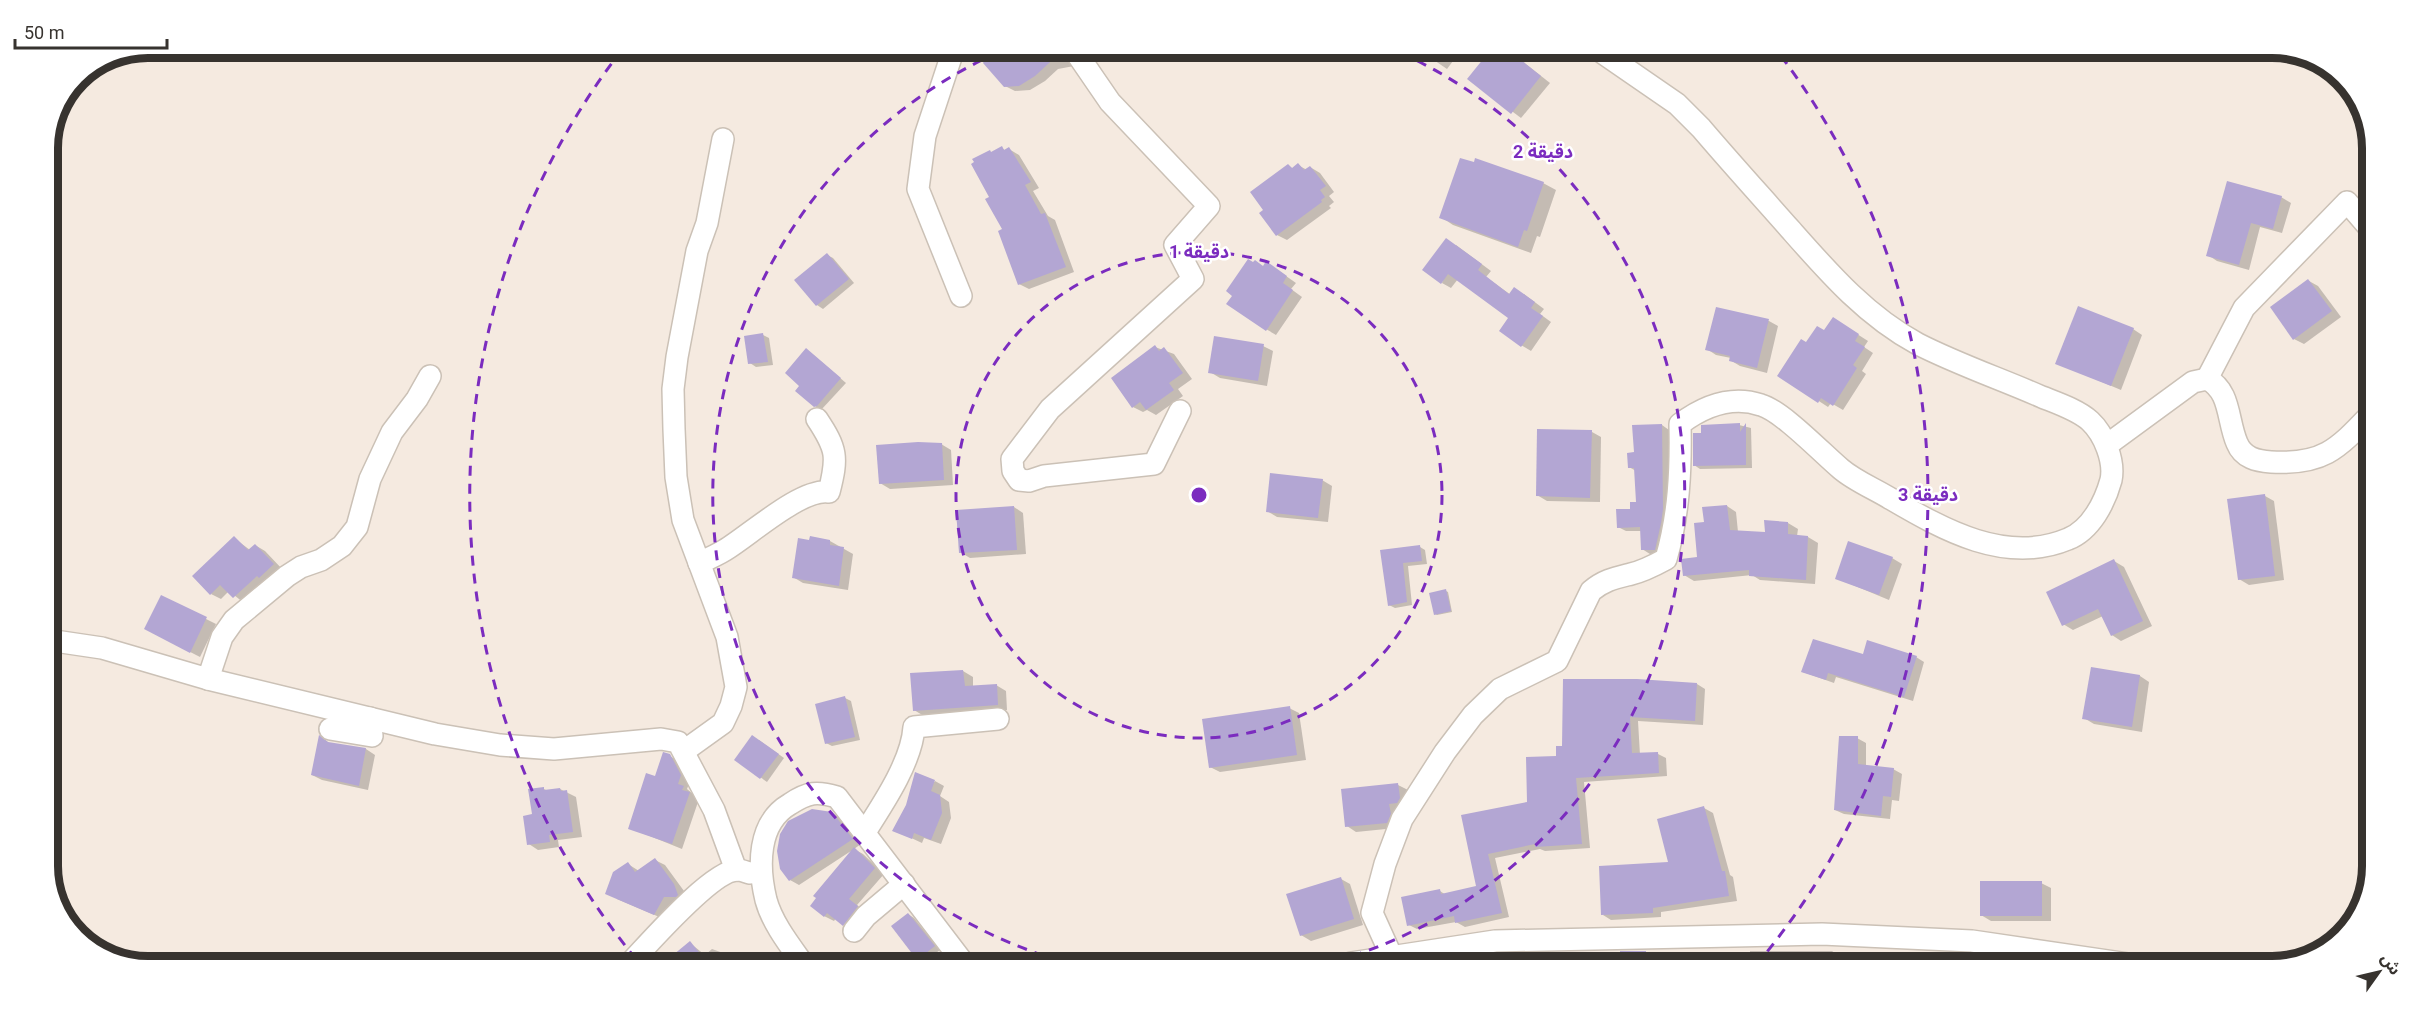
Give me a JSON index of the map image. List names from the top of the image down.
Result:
{
  "scale_bar": "50 m",
  "north": "top right",
  "rings": ["2 دقيقة", "1 دقيقة", "3 دقيقة"]
}
